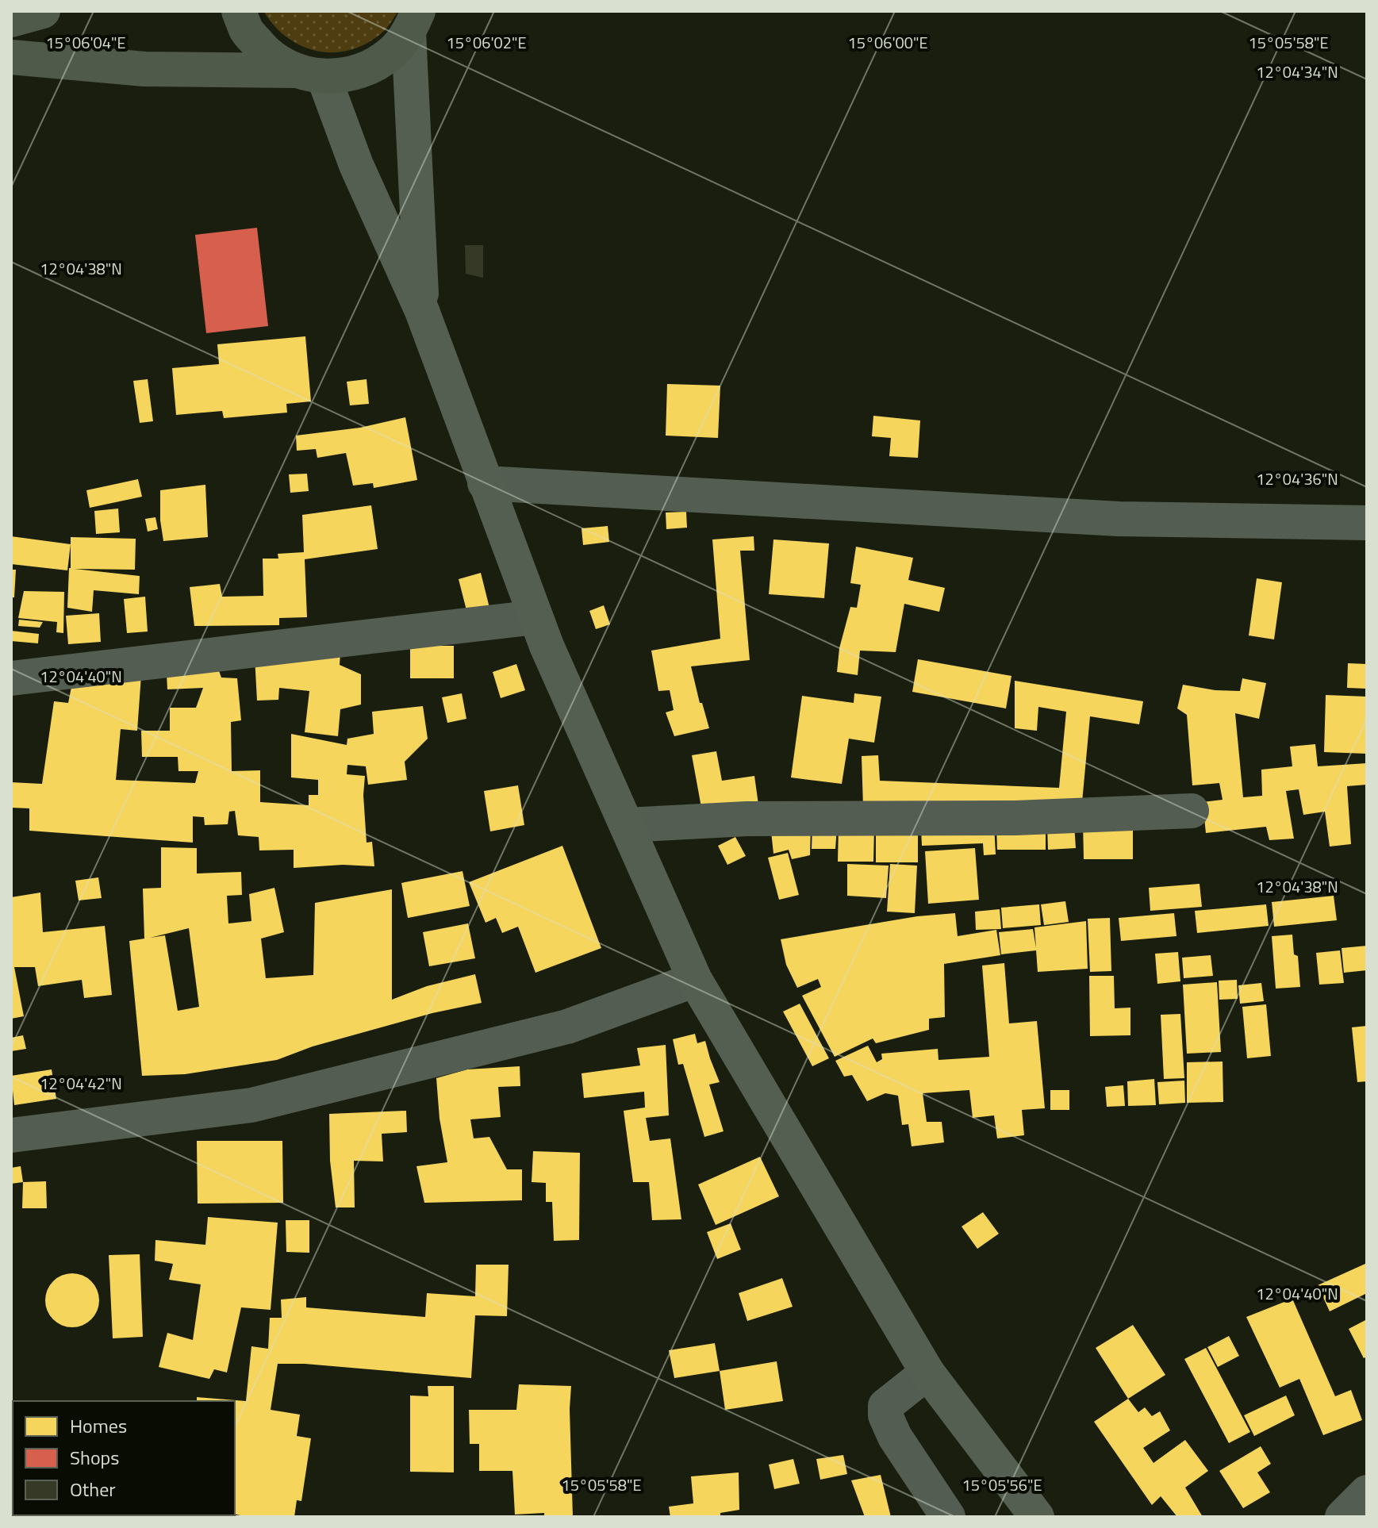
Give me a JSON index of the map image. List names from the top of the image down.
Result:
{
  "legend": ["Homes", "Shops", "Other"],
  "coordinates": [
    "15°06'02\"E",
    "15°06'00\"E",
    "15°05'58\"E",
    "15°06'04\"E",
    "12°04'34\"N",
    "12°04'38\"N",
    "12°04'36\"N",
    "12°04'40\"N",
    "12°04'42\"N",
    "15°05'56\"E"
  ]
}
